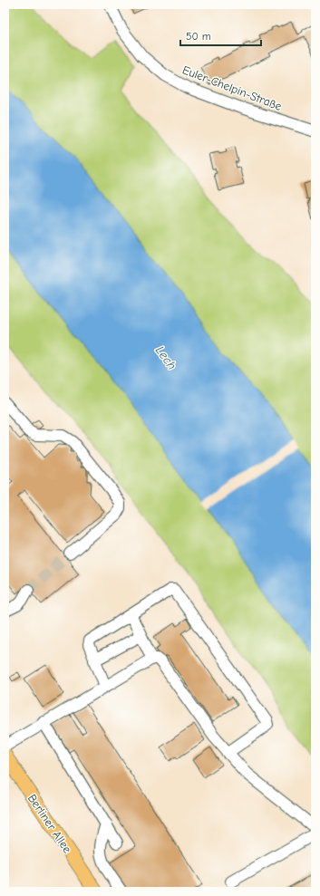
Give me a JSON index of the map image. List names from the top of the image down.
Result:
{
  "streets": {
    "main road": ["Berliner Allee"],
    "street": ["Euler-Chelpin-Straße"]
  },
  "water": ["Lech"],
  "scale_bar": "50 m"
}
